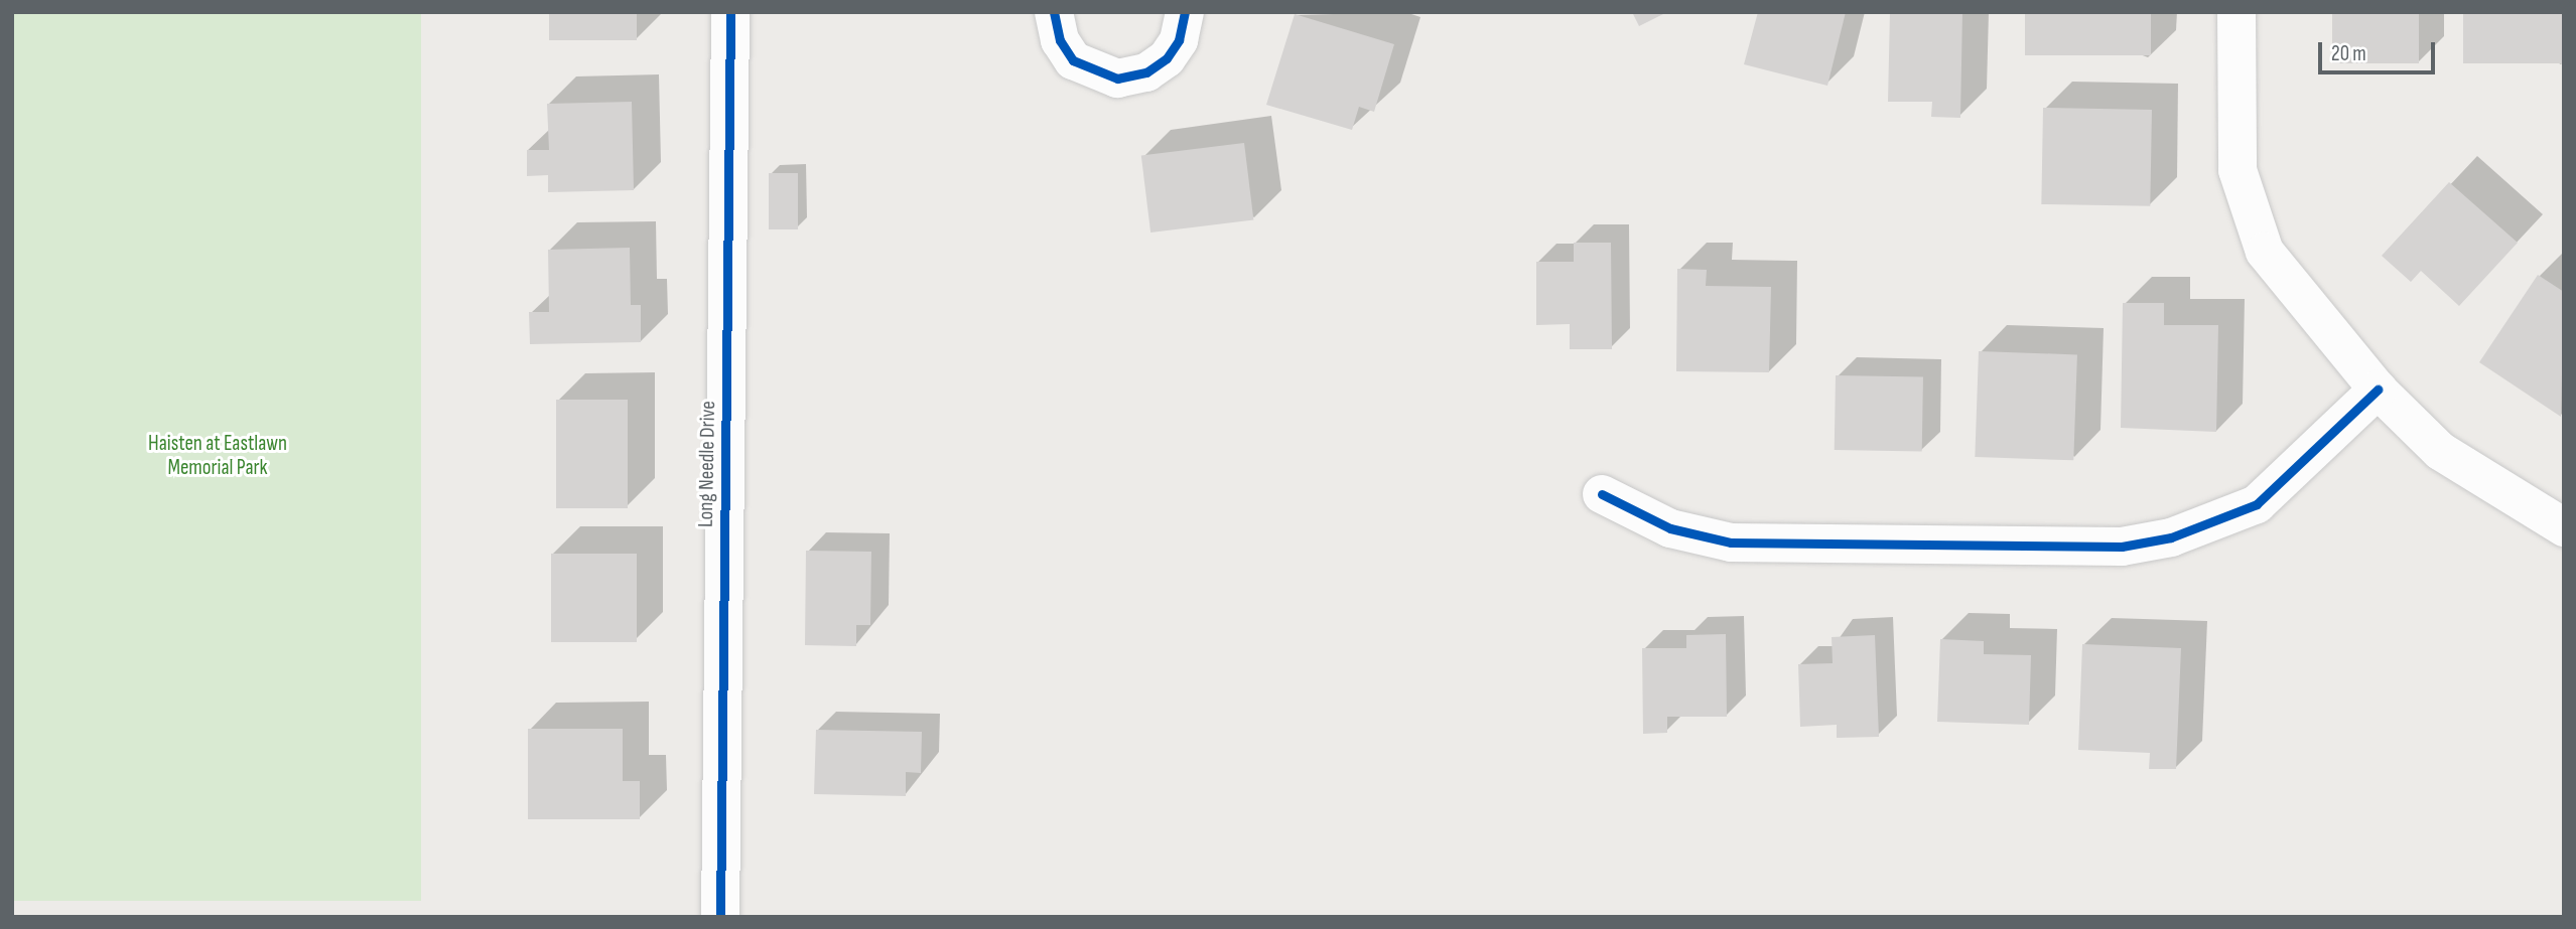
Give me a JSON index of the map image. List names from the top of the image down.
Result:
{
  "streets": {
    "street": ["Long Needle Drive"]
  },
  "parks": ["Haisten at Eastlawn Memorial Park"],
  "scale_bar": "20 m"
}
